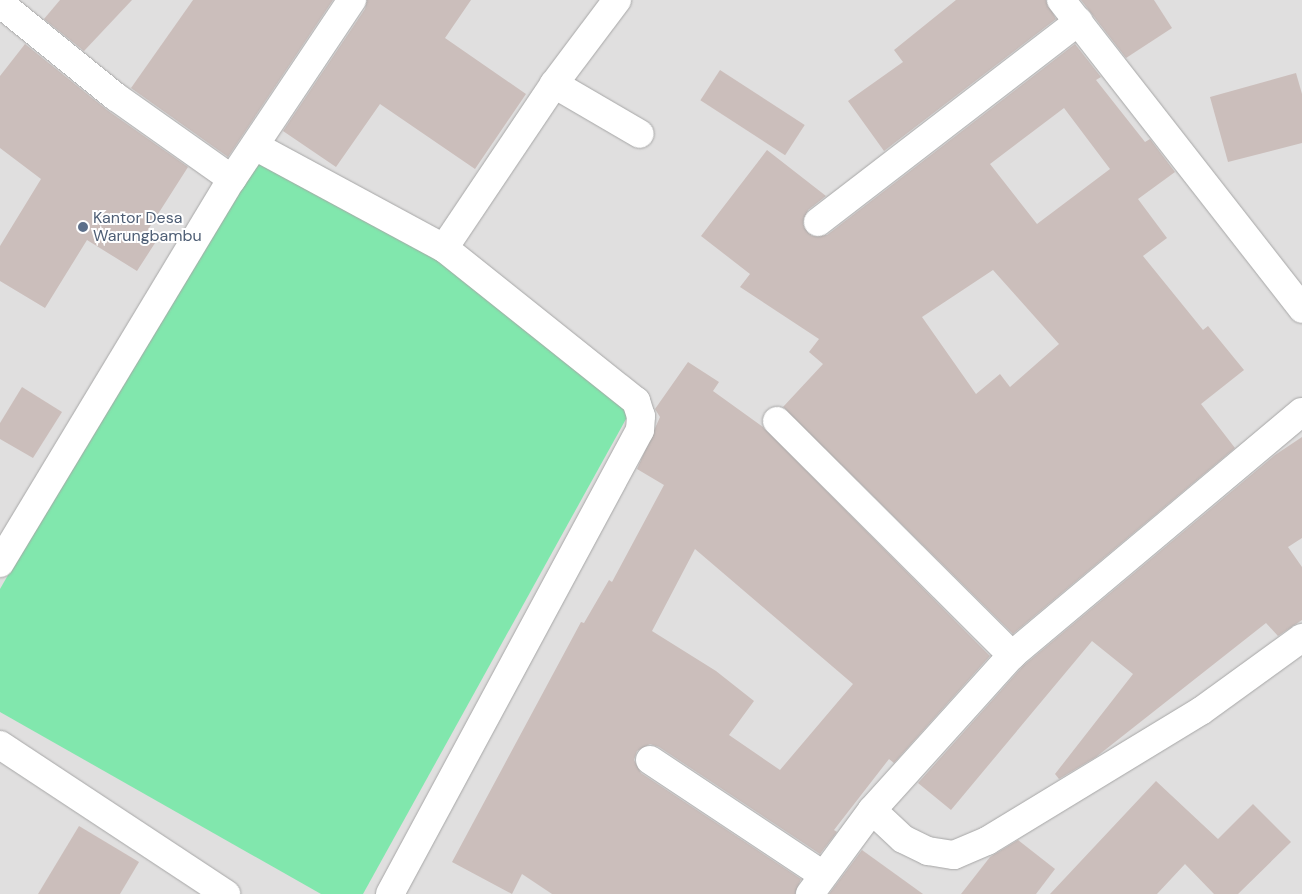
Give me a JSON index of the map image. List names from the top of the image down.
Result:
{
  "places": ["Kantor Desa Warungbambu"]
}
